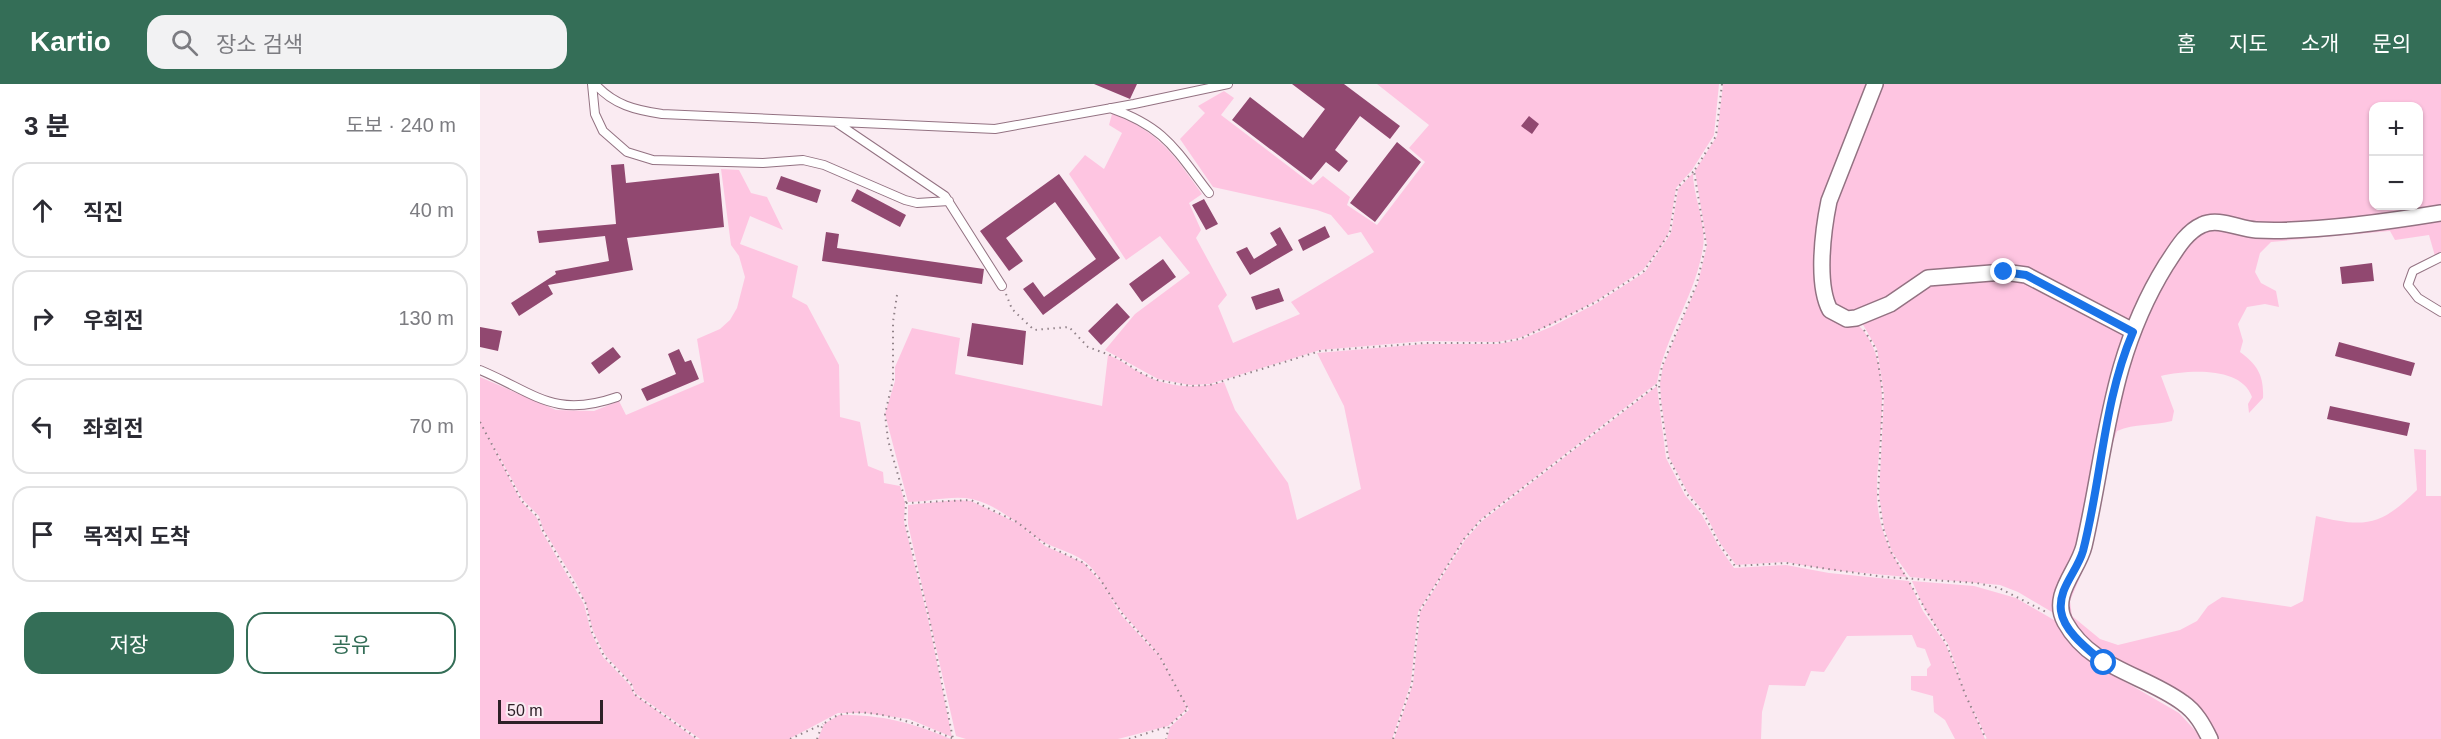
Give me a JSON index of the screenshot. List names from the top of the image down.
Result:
{
  "scale_bar": "50 m",
  "page": {
    "header": "Kartio",
    "search": "장소 검색",
    "nav": [
      "홈",
      "지도",
      "소개",
      "문의"
    ],
    "heading": ["3 분", "도보 · 240 m"],
    "map_buttons": ["+", "−"],
    "list": [
      ["직진", "40 m"],
      ["우회전", "130 m"],
      ["좌회전", "70 m"],
      "목적지 도착"
    ],
    "buttons": ["저장", "공유"],
    "scale": "50 m"
  }
}
